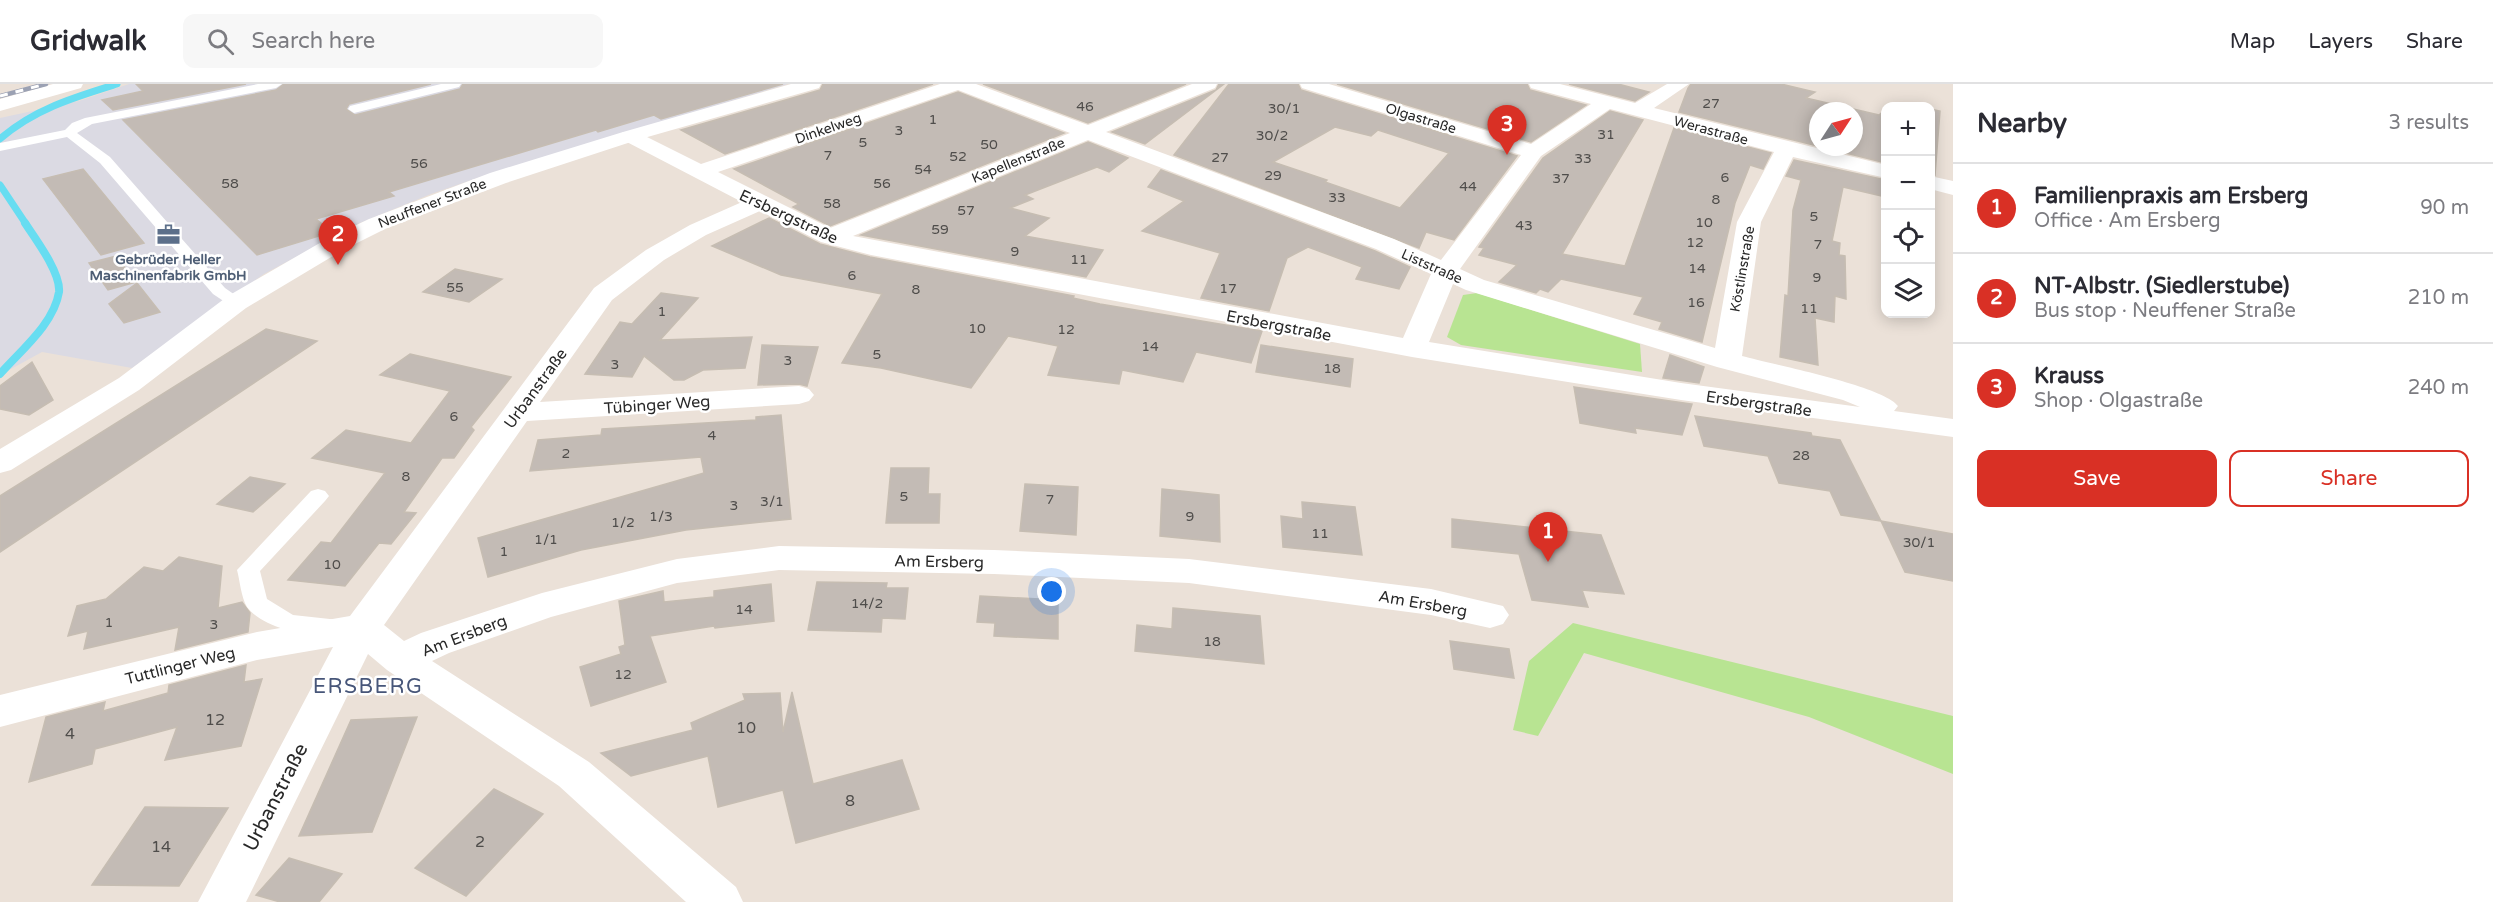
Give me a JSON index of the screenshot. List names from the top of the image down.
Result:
{
  "streets": {
    "street": [
      "Olgastraße",
      "Dinkelweg",
      "Werastraße",
      "Kapellenstraße",
      "Neuffener Straße",
      "Ersbergstraße",
      "Liststraße",
      "Köstlinstraße",
      "Urbanstraße",
      "Tübinger Weg",
      "Am Ersberg",
      "Tuttlinger Weg"
    ]
  },
  "crossings": [
    ["Dinkelweg", "Ersbergstraße"],
    ["Dinkelweg", "Liststraße"],
    ["Werastraße", "Köstlinstraße"],
    ["Kapellenstraße", "Ersbergstraße"],
    ["Kapellenstraße", "Liststraße"],
    ["Neuffener Straße", "Ersbergstraße"],
    ["Ersbergstraße", "Liststraße"],
    ["Ersbergstraße", "Urbanstraße"],
    ["Liststraße", "Köstlinstraße"],
    ["Urbanstraße", "Tübinger Weg"],
    ["Urbanstraße", "Am Ersberg"],
    ["Urbanstraße", "Tuttlinger Weg"],
    ["Am Ersberg", "Tuttlinger Weg"]
  ],
  "districts": ["ERSBERG"],
  "places": {
    "office": ["Gebrüder Heller Maschinenfabrik GmbH"]
  },
  "house_numbers": [
    "27",
    "46",
    "30/1",
    "1",
    "3",
    "31",
    "30/2",
    "5",
    "50",
    "7",
    "52",
    "27",
    "33",
    "56",
    "54",
    "29",
    "6",
    "37",
    "58",
    "56",
    "44",
    "33",
    "8",
    "58",
    "57",
    "5",
    "10",
    "43",
    "59",
    "12",
    "7",
    "9",
    "11",
    "14",
    "6",
    "9",
    "55",
    "17",
    "8",
    "16",
    "11",
    "1",
    "10",
    "12",
    "14",
    "5",
    "3",
    "3",
    "18",
    "6",
    "4",
    "2",
    "28",
    "8",
    "5",
    "7",
    "3/1",
    "3",
    "1/3",
    "9",
    "1/2",
    "11",
    "1/1",
    "30/1",
    "1",
    "10",
    "14/2",
    "14",
    "1",
    "3",
    "18",
    "12",
    "12",
    "10",
    "4",
    "8",
    "2",
    "14"
  ],
  "north": "top right",
  "page": {
    "header": "Gridwalk",
    "search": "Search here",
    "nav": ["Map", "Layers", "Share"],
    "heading": ["Nearby", "3 results"],
    "map_buttons": ["+", "−"],
    "pins": ["3", "2", "1"],
    "list": [
      {
        "mark": "1",
        "name": "Familienpraxis am Ersberg",
        "note": "Office · Am Ersberg",
        "value": "90 m"
      },
      {
        "mark": "2",
        "name": "NT-Albstr. (Siedlerstube)",
        "note": "Bus stop · Neuffener Straße",
        "value": "210 m"
      },
      {
        "mark": "3",
        "name": "Krauss",
        "note": "Shop · Olgastraße",
        "value": "240 m"
      }
    ],
    "buttons": ["Save", "Share"]
  }
}
